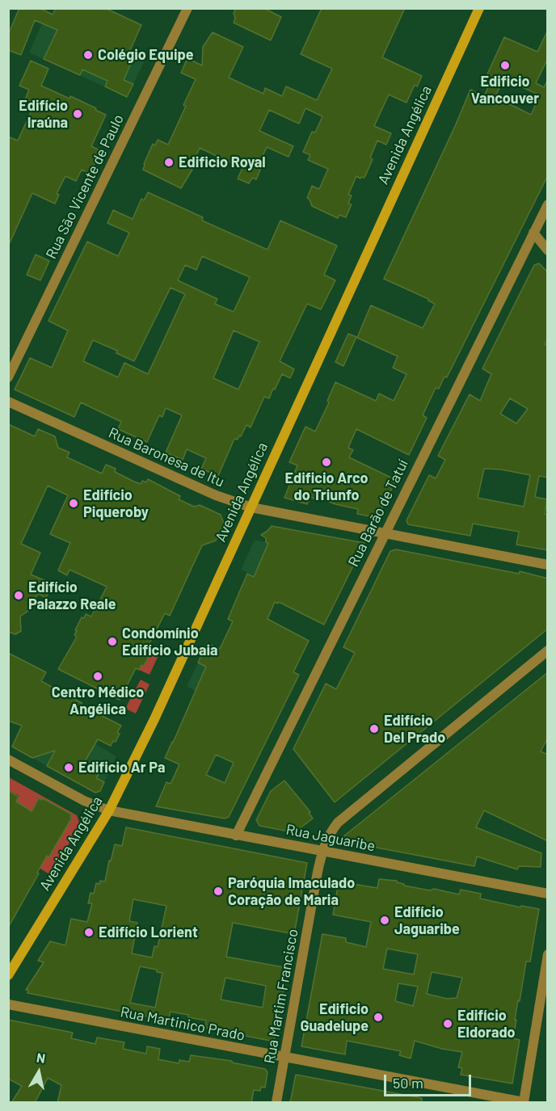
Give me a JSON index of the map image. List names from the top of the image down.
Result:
{
  "streets": {
    "main road": ["Avenida Angélica"],
    "street": [
      "Rua São Vicente de Paulo",
      "Rua Baronesa de Itu",
      "Rua Barão de Tatuí",
      "Rua Jaguaribe",
      "Rua Martim Francisco",
      "Rua Martinico Prado"
    ]
  },
  "crossings": [
    ["Avenida Angélica", "Rua Baronesa de Itu"],
    ["Avenida Angélica", "Rua Jaguaribe"],
    ["Rua Baronesa de Itu", "Rua Barão de Tatuí"],
    ["Rua Barão de Tatuí", "Rua Jaguaribe"],
    ["Rua Jaguaribe", "Rua Martim Francisco"],
    ["Rua Martim Francisco", "Rua Martinico Prado"]
  ],
  "places": [
    "Colégio Equipe",
    "Edificio Vancouver",
    "Edifício Iraúna",
    "Edificio Royal",
    "Edificio Arco do Triunfo",
    "Edifício Piqueroby",
    "Edifício Palazzo Reale",
    "Condomínio Edifício Jubaia",
    "Centro Médico Angélica",
    "Edifício Del Prado",
    "Edificio Ar Pa",
    "Paróquia Imaculado Coração de Maria",
    "Edifício Jaguaribe",
    "Edifício Lorient",
    "Edificio Guadelupe",
    "Edifício Eldorado"
  ],
  "scale_bar": "50 m",
  "north": "top"
}
